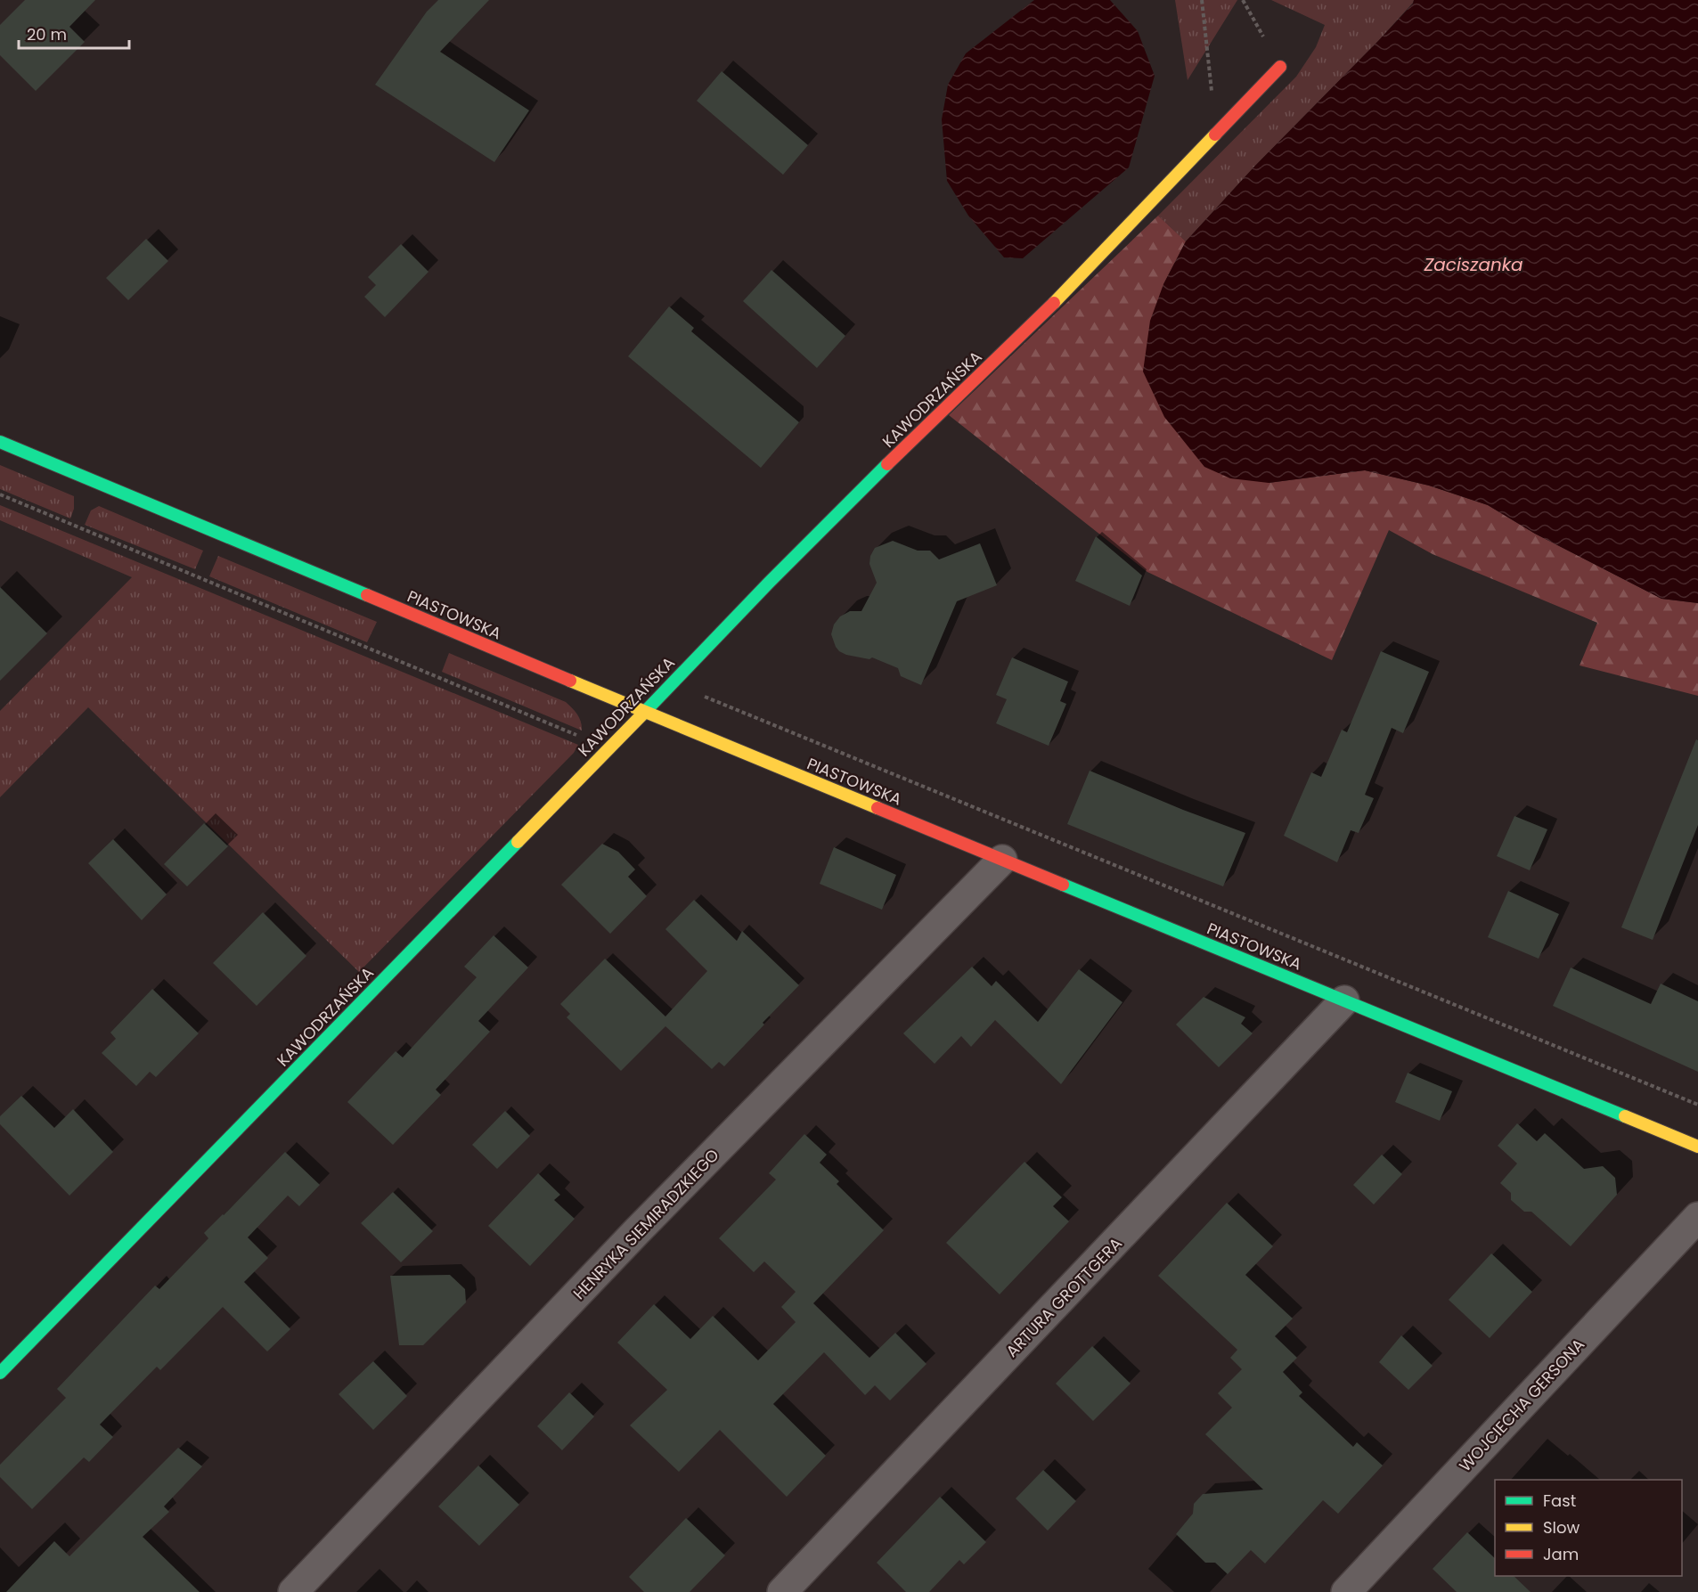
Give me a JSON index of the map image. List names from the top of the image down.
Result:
{
  "streets": {
    "street": [
      "KAWODRZAŃSKA",
      "PIASTOWSKA",
      "HENRYKA SIEMIRADZKIEGO",
      "ARTURA GROTTGERA",
      "WOJCIECHA GERSONA"
    ]
  },
  "crossings": [
    ["KAWODRZAŃSKA", "PIASTOWSKA"],
    ["PIASTOWSKA", "HENRYKA SIEMIRADZKIEGO"],
    ["PIASTOWSKA", "ARTURA GROTTGERA"]
  ],
  "water": ["Zaciszanka"],
  "legend": ["Fast", "Slow", "Jam"],
  "scale_bar": "20 m"
}
